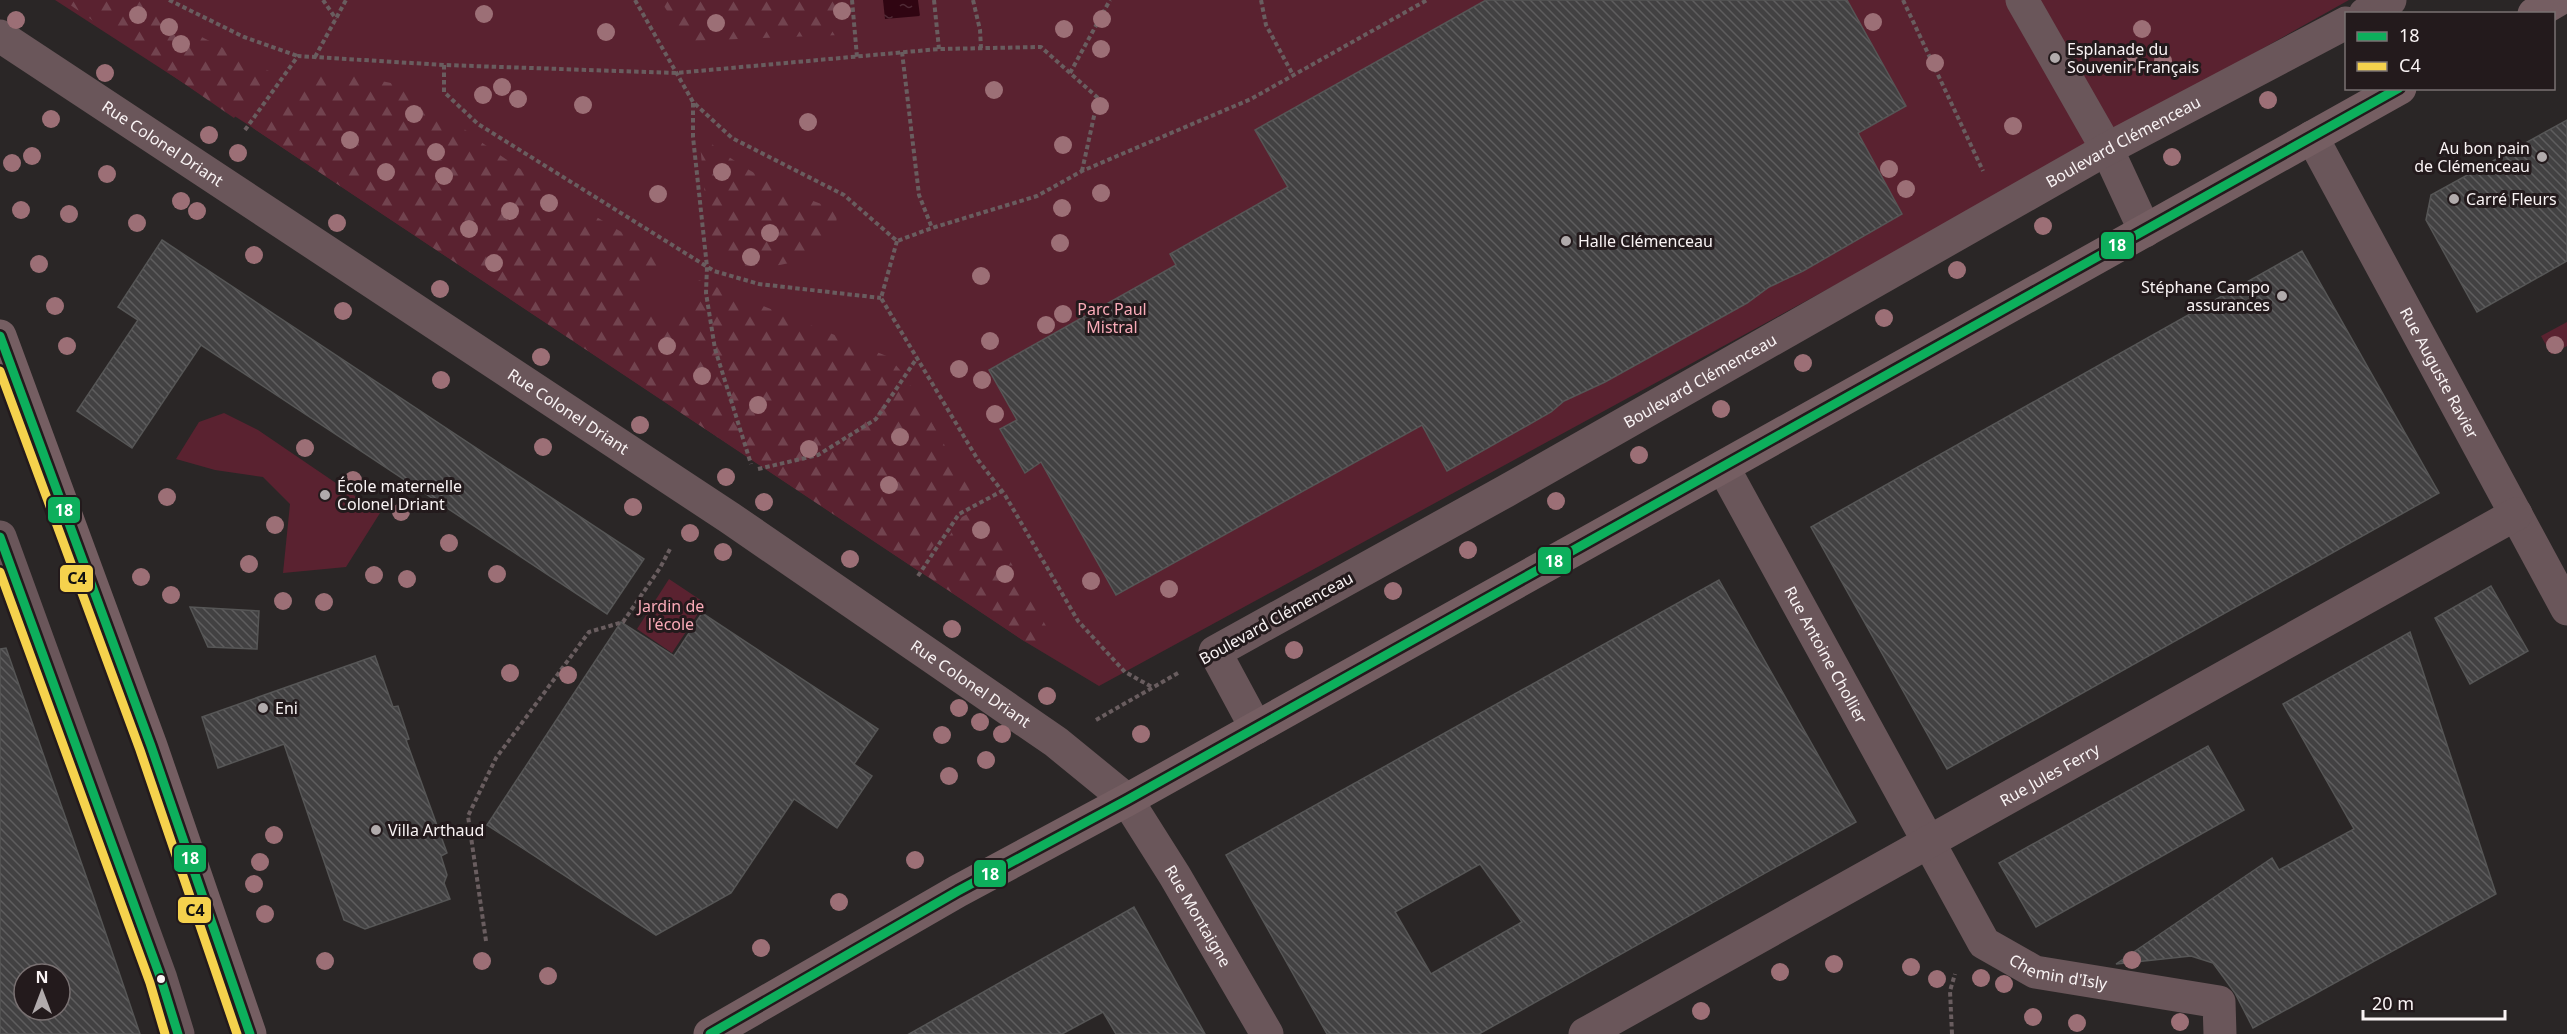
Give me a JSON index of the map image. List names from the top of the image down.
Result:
{
  "streets": {
    "street": [
      "Boulevard Clémenceau",
      "Rue Colonel Driant",
      "Rue Auguste Ravier",
      "Rue Antoine Chollier",
      "Rue Jules Ferry",
      "Rue Montaigne",
      "Chemin d'Isly"
    ]
  },
  "crossings": [
    ["Boulevard Clémenceau", "Rue Colonel Driant"],
    ["Rue Colonel Driant", "Rue Montaigne"],
    ["Rue Auguste Ravier", "Rue Jules Ferry"],
    ["Rue Antoine Chollier", "Rue Jules Ferry"]
  ],
  "parks": ["Parc Paul Mistral", "Jardin de l'école"],
  "places": [
    "Esplanade du Souvenir Français",
    "Au bon pain de Clémenceau",
    "Carré Fleurs",
    "Halle Clémenceau",
    "Stéphane Campo assurances",
    "École maternelle Colonel Driant",
    "Eni",
    "Villa Arthaud"
  ],
  "lines": ["transit line 18", "transit line C4"],
  "legend": ["18", "C4"],
  "scale_bar": "20 m",
  "north": "top"
}
